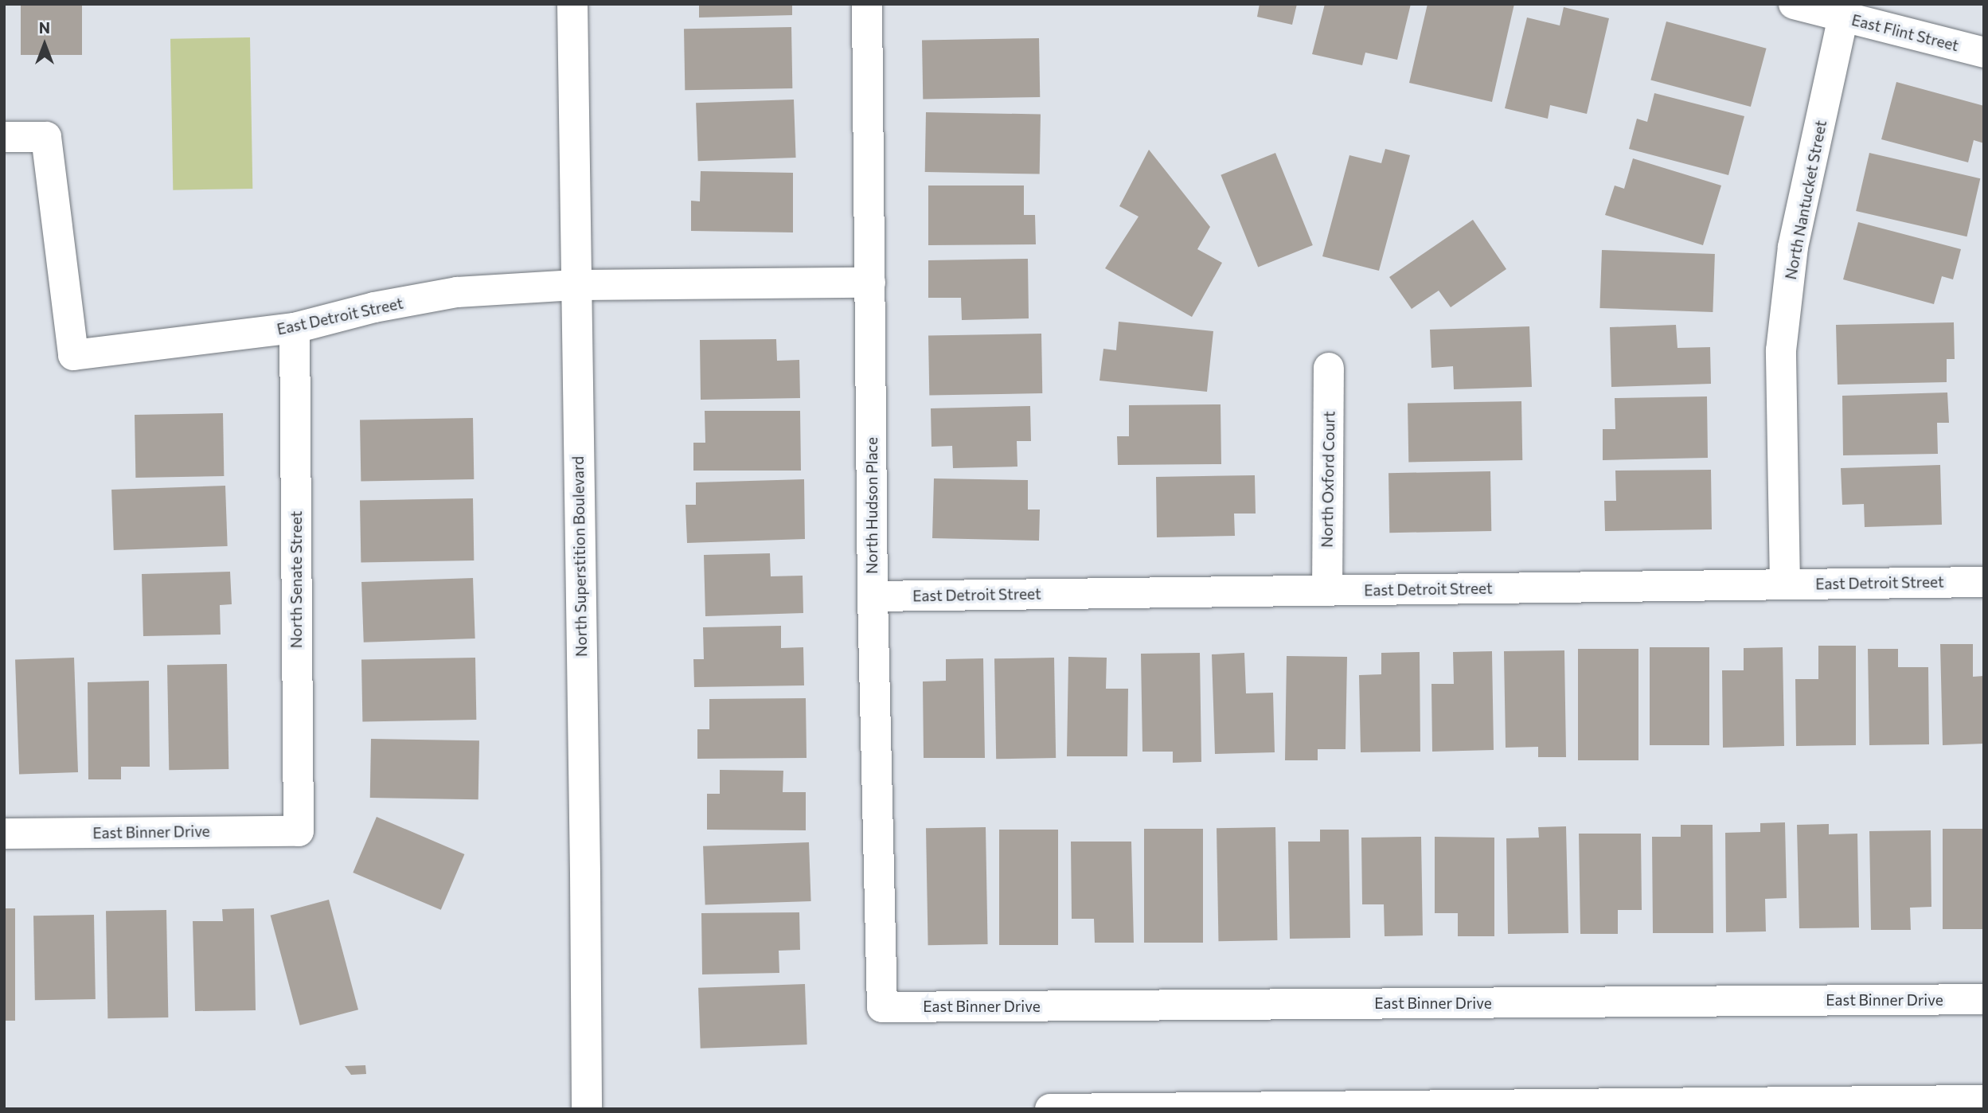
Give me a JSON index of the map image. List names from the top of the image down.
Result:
{
  "streets": {
    "street": [
      "East Flint Street",
      "North Nantucket Street",
      "East Detroit Street",
      "North Oxford Court",
      "North Hudson Place",
      "North Superstition Boulevard",
      "North Senate Street",
      "East Binner Drive"
    ]
  },
  "crossings": [
    ["East Flint Street", "North Nantucket Street"],
    ["North Nantucket Street", "East Detroit Street"],
    ["East Detroit Street", "North Oxford Court"],
    ["East Detroit Street", "North Hudson Place"],
    ["East Detroit Street", "North Superstition Boulevard"],
    ["East Detroit Street", "North Senate Street"],
    ["North Hudson Place", "East Binner Drive"],
    ["North Senate Street", "East Binner Drive"]
  ],
  "north": "top"
}
